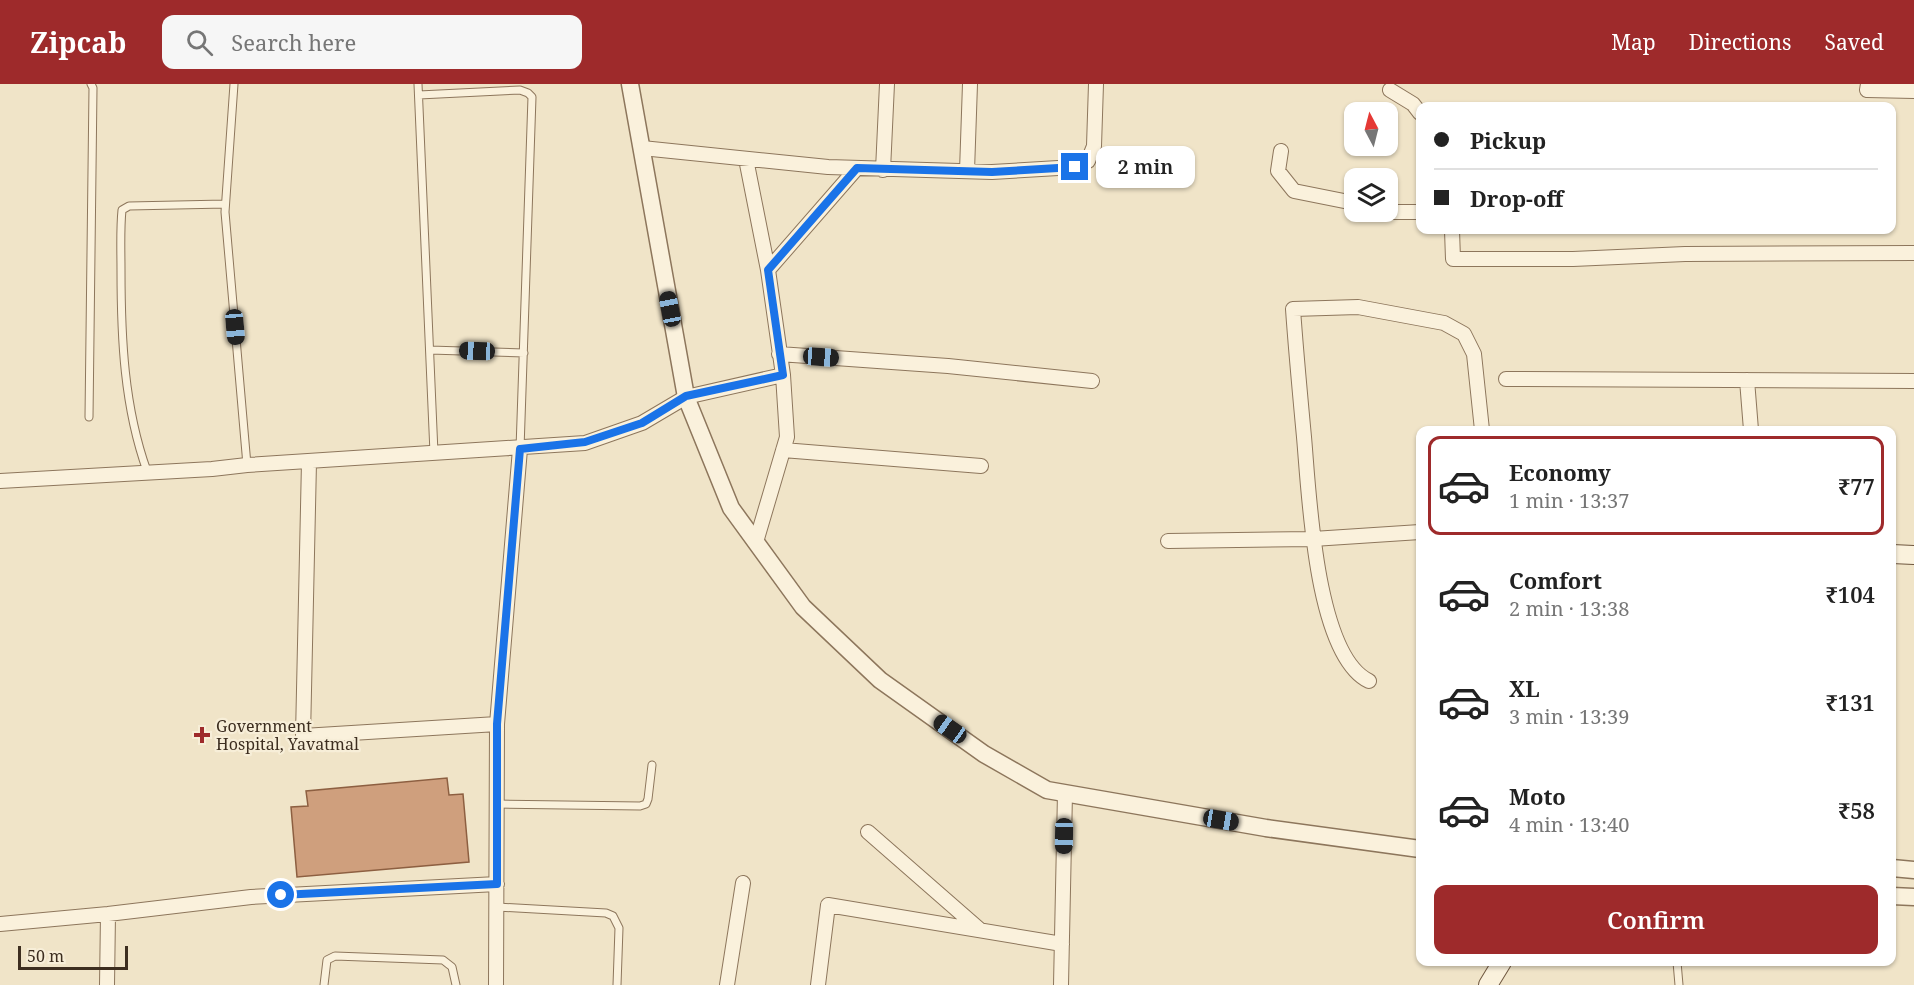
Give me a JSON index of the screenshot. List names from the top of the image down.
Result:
{
  "places": {
    "health": ["Government Hospital, Yavatmal"]
  },
  "scale_bar": "50 m",
  "north": "top",
  "page": {
    "header": "Zipcab",
    "search": "Search here",
    "nav": ["Map", "Directions", "Saved"],
    "banner": ["Pickup", "Drop-off"],
    "bubble": "2 min",
    "list": [
      {
        "name": "Economy",
        "note": "1 min · 13:37",
        "value": "₹77"
      },
      {
        "name": "Comfort",
        "note": "2 min · 13:38",
        "value": "₹104"
      },
      {
        "name": "XL",
        "note": "3 min · 13:39",
        "value": "₹131"
      },
      {
        "name": "Moto",
        "note": "4 min · 13:40",
        "value": "₹58"
      }
    ],
    "buttons": "Confirm",
    "scale": "50 m"
  }
}
